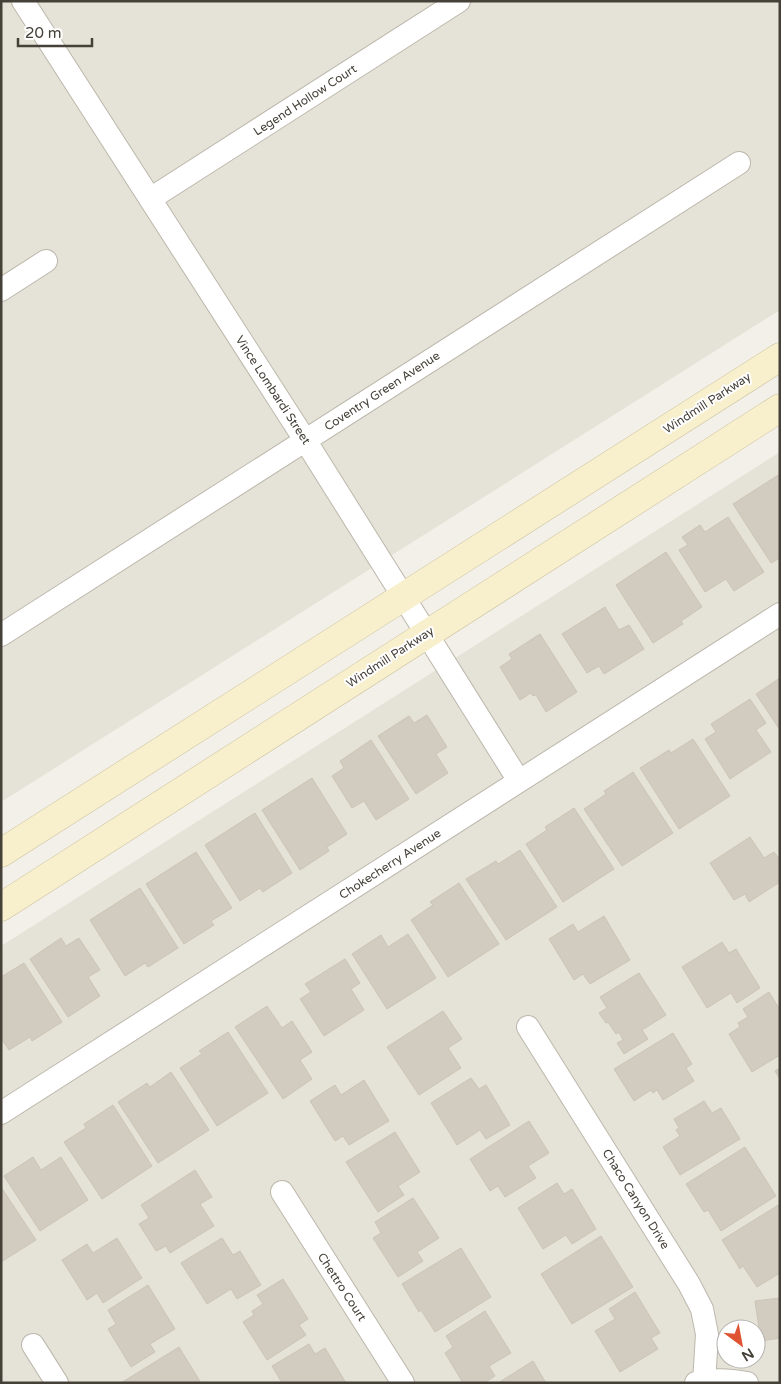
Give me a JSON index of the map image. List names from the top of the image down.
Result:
{
  "streets": {
    "main road": ["Windmill Parkway"],
    "street": [
      "Legend Hollow Court",
      "Vince Lombardi Street",
      "Coventry Green Avenue",
      "Chokecherry Avenue",
      "Chaco Canyon Drive",
      "Chettro Court"
    ]
  },
  "crossings": [
    ["Legend Hollow Court", "Vince Lombardi Street"],
    ["Vince Lombardi Street", "Coventry Green Avenue"],
    ["Vince Lombardi Street", "Windmill Parkway"],
    ["Vince Lombardi Street", "Chokecherry Avenue"]
  ],
  "scale_bar": "20 m",
  "north": "bottom right"
}
